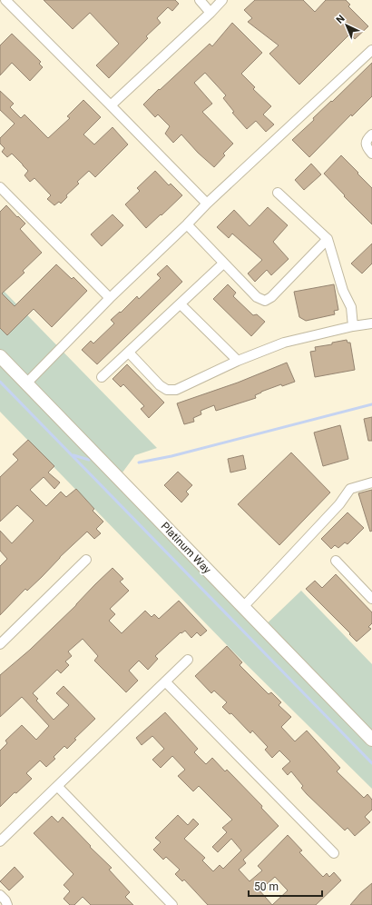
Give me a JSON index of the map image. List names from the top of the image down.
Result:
{
  "streets": {
    "street": ["Platinum Way"]
  },
  "scale_bar": "50 m",
  "north": "top left"
}
